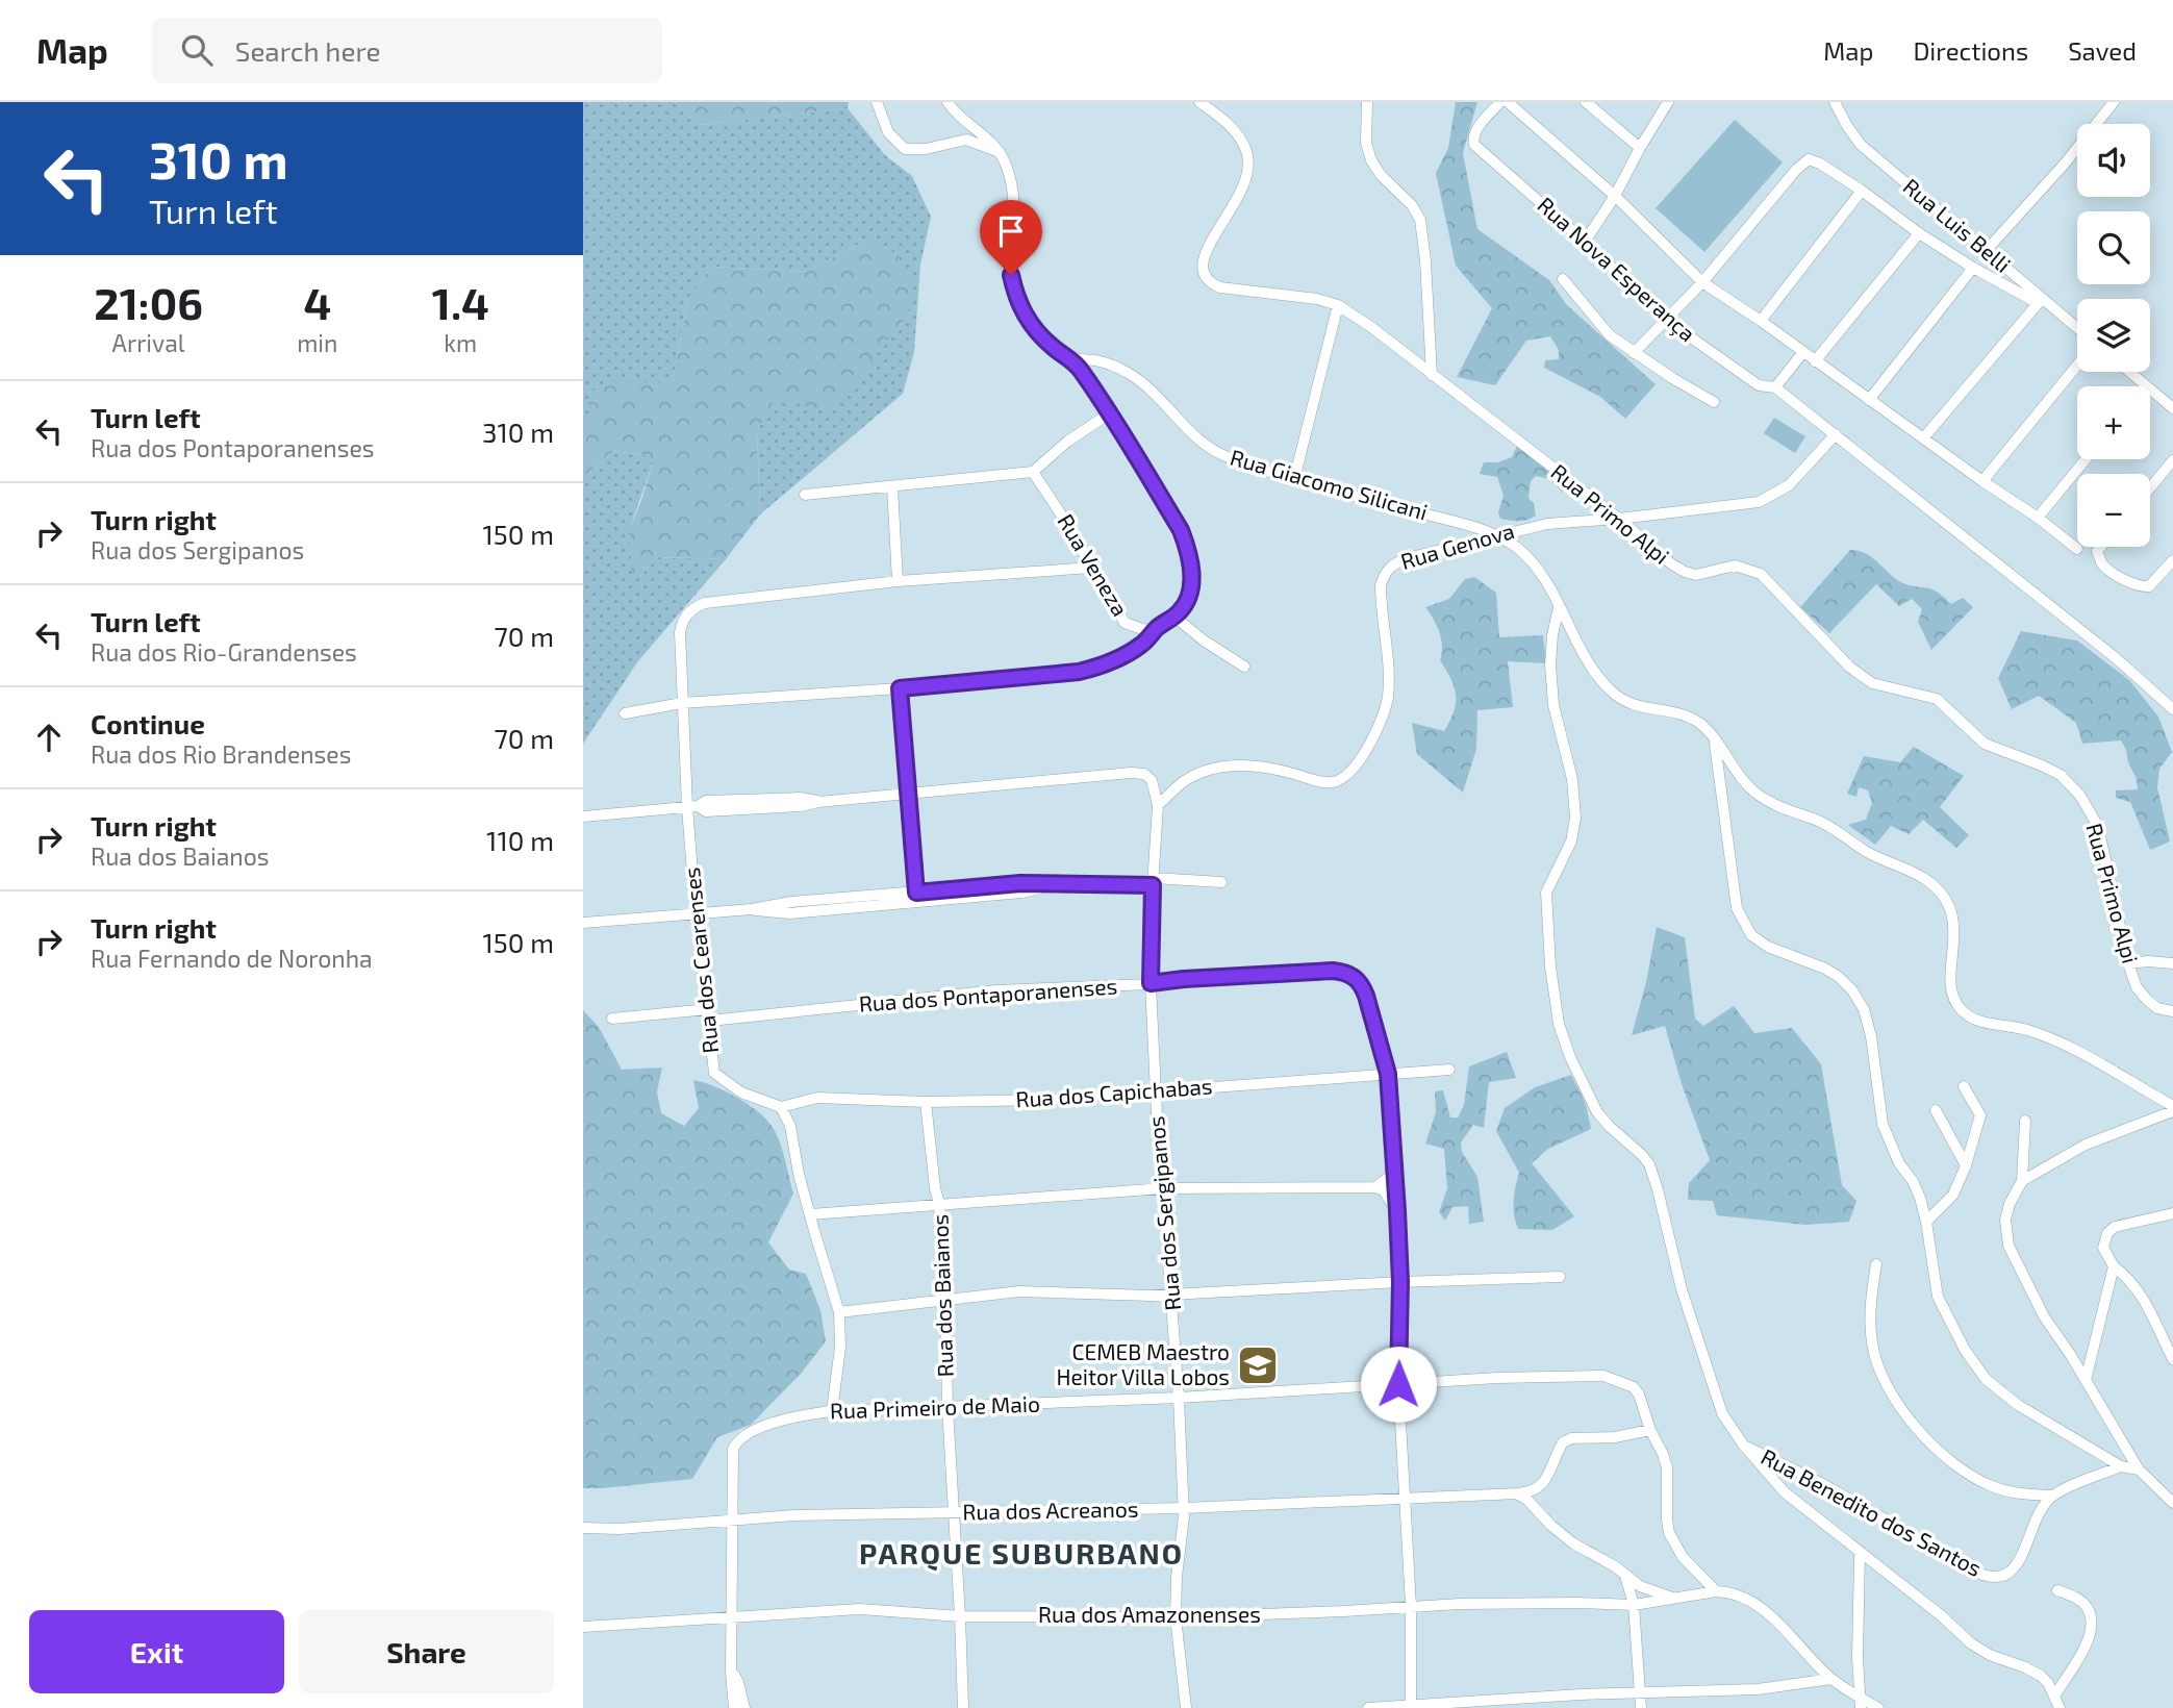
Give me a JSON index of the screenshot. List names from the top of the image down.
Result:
{
  "streets": {
    "street": [
      "Rua Luis Belli",
      "Rua Nova Esperança",
      "Rua Giacomo Silicani",
      "Rua Primo Alpi",
      "Rua Genova",
      "Rua Veneza",
      "Rua dos Cearenses",
      "Rua dos Pontaporanenses",
      "Rua dos Capichabas",
      "Rua dos Sergipanos",
      "Rua dos Baianos",
      "Rua Primeiro de Maio",
      "Rua dos Acreanos",
      "Rua Benedito dos Santos",
      "Rua dos Amazonenses"
    ]
  },
  "crossings": [
    ["Rua Nova Esperança", "Rua Genova"],
    ["Rua Giacomo Silicani", "Rua Genova"],
    ["Rua Primo Alpi", "Rua Genova"],
    ["Rua Genova", "Rua dos Sergipanos"],
    ["Rua dos Cearenses", "Rua dos Pontaporanenses"],
    ["Rua dos Cearenses", "Rua dos Capichabas"],
    ["Rua dos Pontaporanenses", "Rua dos Capichabas"],
    ["Rua dos Pontaporanenses", "Rua dos Sergipanos"],
    ["Rua dos Capichabas", "Rua dos Sergipanos"],
    ["Rua dos Capichabas", "Rua dos Baianos"],
    ["Rua dos Sergipanos", "Rua Primeiro de Maio"],
    ["Rua dos Sergipanos", "Rua dos Acreanos"],
    ["Rua dos Sergipanos", "Rua dos Amazonenses"],
    ["Rua dos Baianos", "Rua Primeiro de Maio"],
    ["Rua dos Baianos", "Rua dos Acreanos"],
    ["Rua dos Baianos", "Rua dos Amazonenses"],
    ["Rua Primeiro de Maio", "Rua dos Acreanos"]
  ],
  "districts": ["PARQUE SUBURBANO"],
  "places": {
    "school or university": ["CEMEB Maestro Heitor Villa Lobos"]
  },
  "page": {
    "header": "Map",
    "search": "Search here",
    "nav": ["Map", "Directions", "Saved"],
    "turn": ["310 m", "Turn left"],
    "map_buttons": ["+", "−"],
    "eta": [
      "21:06",
      "Arrival",
      "4",
      "min",
      "1.4",
      "km"
    ],
    "list": [
      {
        "name": "Turn left",
        "note": "Rua dos Pontaporanenses",
        "value": "310 m"
      },
      {
        "name": "Turn right",
        "note": "Rua dos Sergipanos",
        "value": "150 m"
      },
      {
        "name": "Turn left",
        "note": "Rua dos Rio-Grandenses",
        "value": "70 m"
      },
      {
        "name": "Continue",
        "note": "Rua dos Rio Brandenses",
        "value": "70 m"
      },
      {
        "name": "Turn right",
        "note": "Rua dos Baianos",
        "value": "110 m"
      },
      {
        "name": "Turn right",
        "note": "Rua Fernando de Noronha",
        "value": "150 m"
      }
    ],
    "buttons": ["Exit", "Share"]
  }
}
